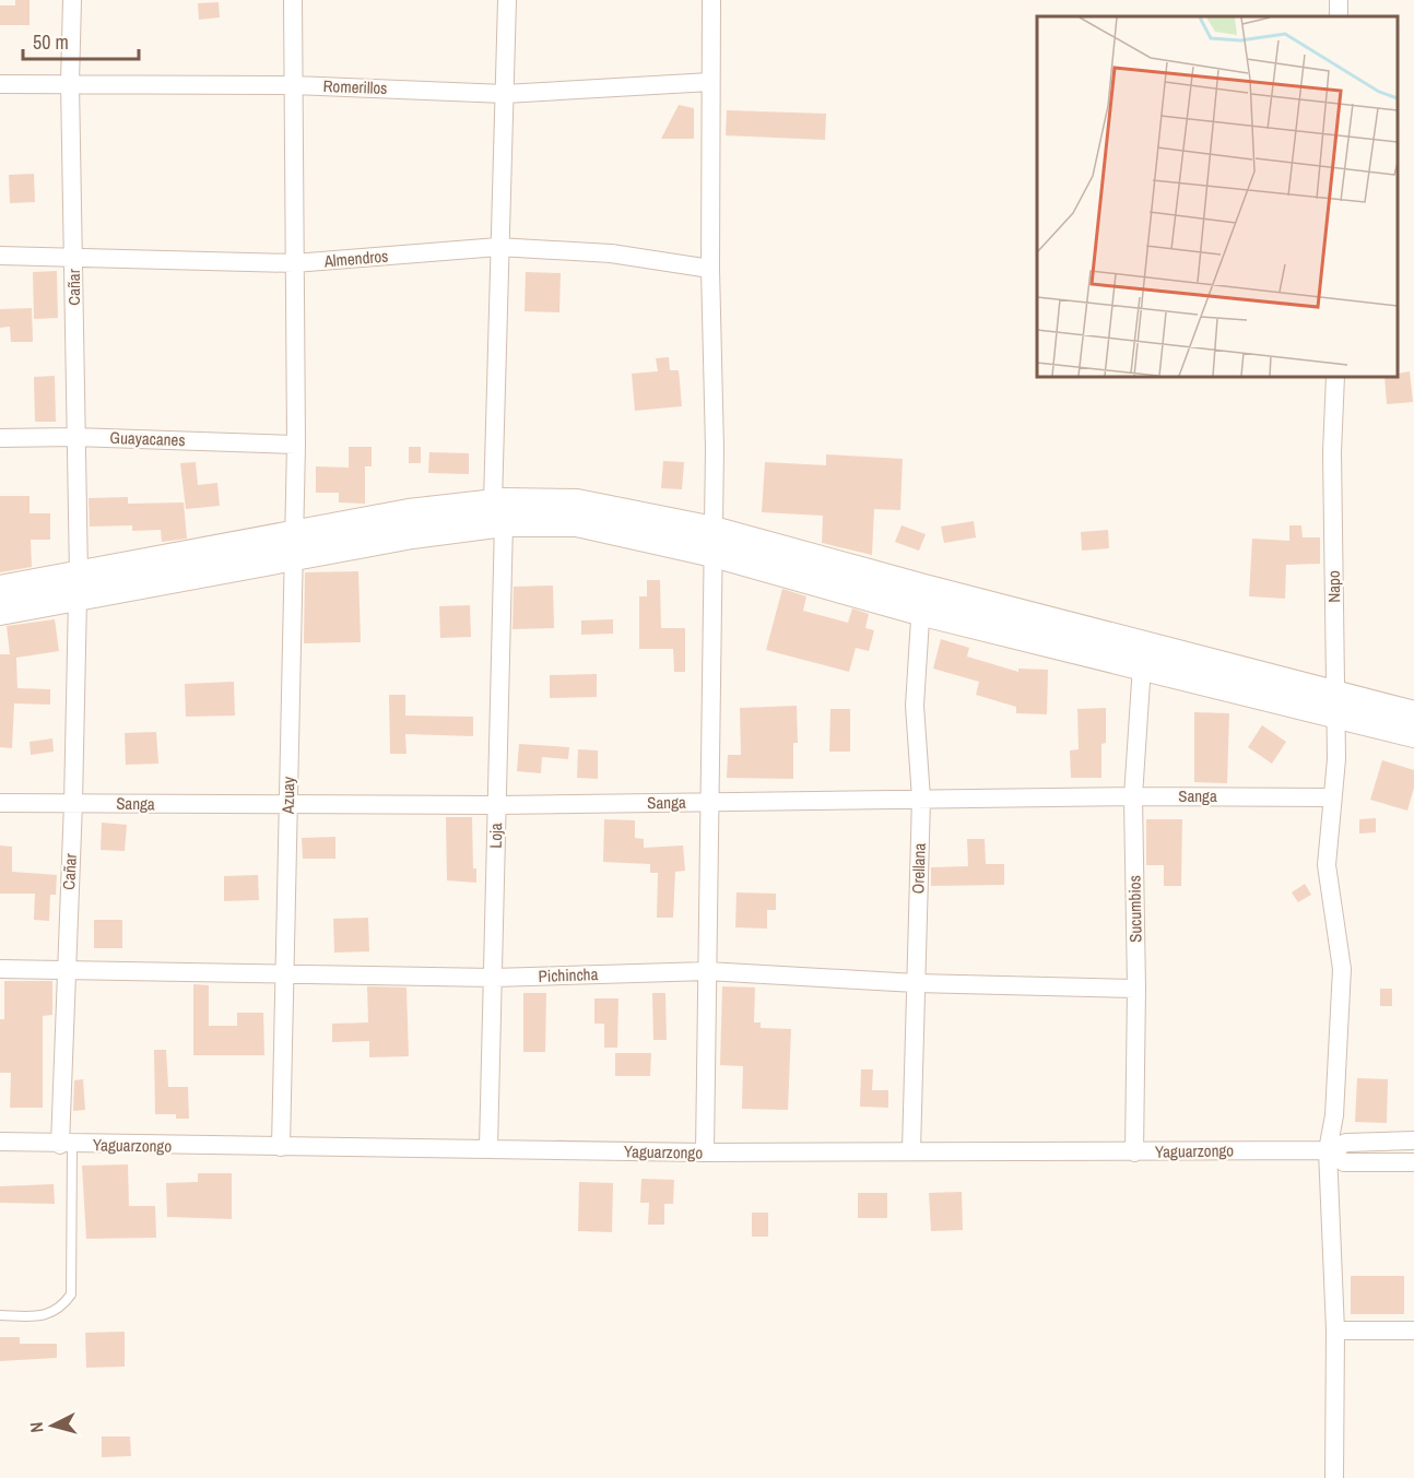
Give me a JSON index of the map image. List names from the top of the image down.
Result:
{
  "streets": {
    "street": [
      "Romerillos",
      "Almendros",
      "Cañar",
      "Guayacanes",
      "Napo",
      "Azuay",
      "Sanga",
      "Loja",
      "Orellana",
      "Sucumbios",
      "Pichincha",
      "Yaguarzongo"
    ]
  },
  "crossings": [
    ["Romerillos", "Cañar"],
    ["Romerillos", "Azuay"],
    ["Romerillos", "Loja"],
    ["Almendros", "Cañar"],
    ["Almendros", "Azuay"],
    ["Almendros", "Loja"],
    ["Cañar", "Guayacanes"],
    ["Cañar", "Sanga"],
    ["Cañar", "Pichincha"],
    ["Cañar", "Yaguarzongo"],
    ["Guayacanes", "Azuay"],
    ["Napo", "Sanga"],
    ["Napo", "Yaguarzongo"],
    ["Azuay", "Sanga"],
    ["Azuay", "Pichincha"],
    ["Azuay", "Yaguarzongo"],
    ["Sanga", "Loja"],
    ["Sanga", "Orellana"],
    ["Sanga", "Sucumbios"],
    ["Loja", "Pichincha"],
    ["Loja", "Yaguarzongo"],
    ["Orellana", "Pichincha"],
    ["Orellana", "Yaguarzongo"],
    ["Sucumbios", "Pichincha"],
    ["Sucumbios", "Yaguarzongo"]
  ],
  "scale_bar": "50 m",
  "north": "left"
}
